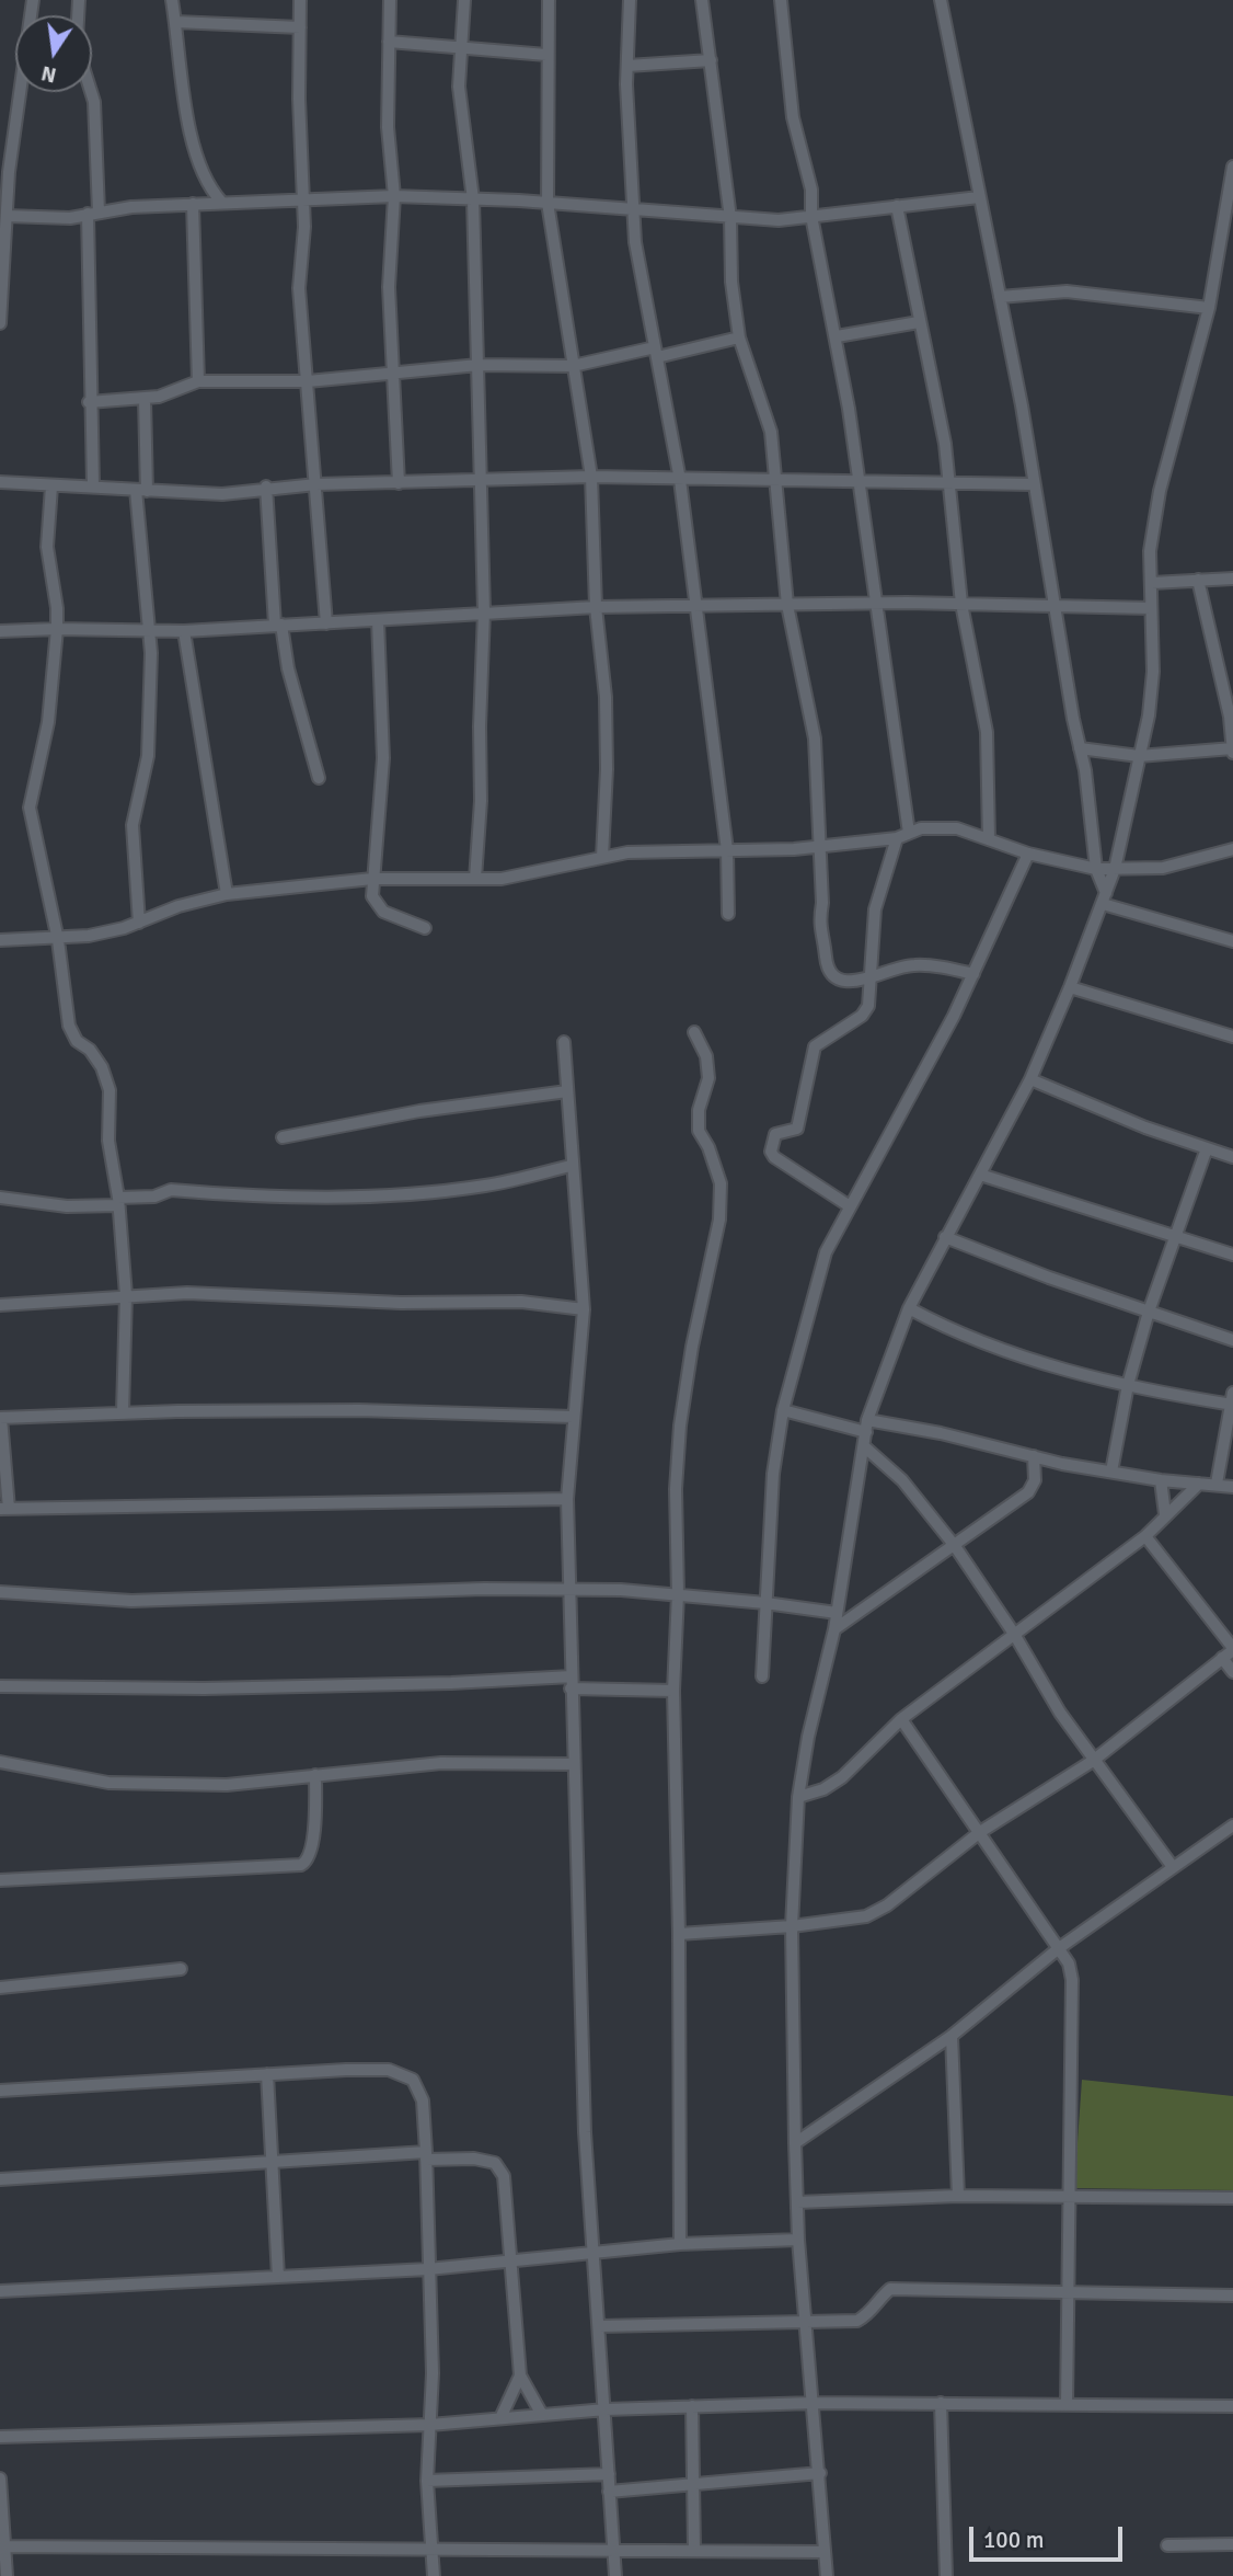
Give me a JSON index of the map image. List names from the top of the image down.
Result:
{
  "scale_bar": "100 m",
  "north": "bottom"
}
